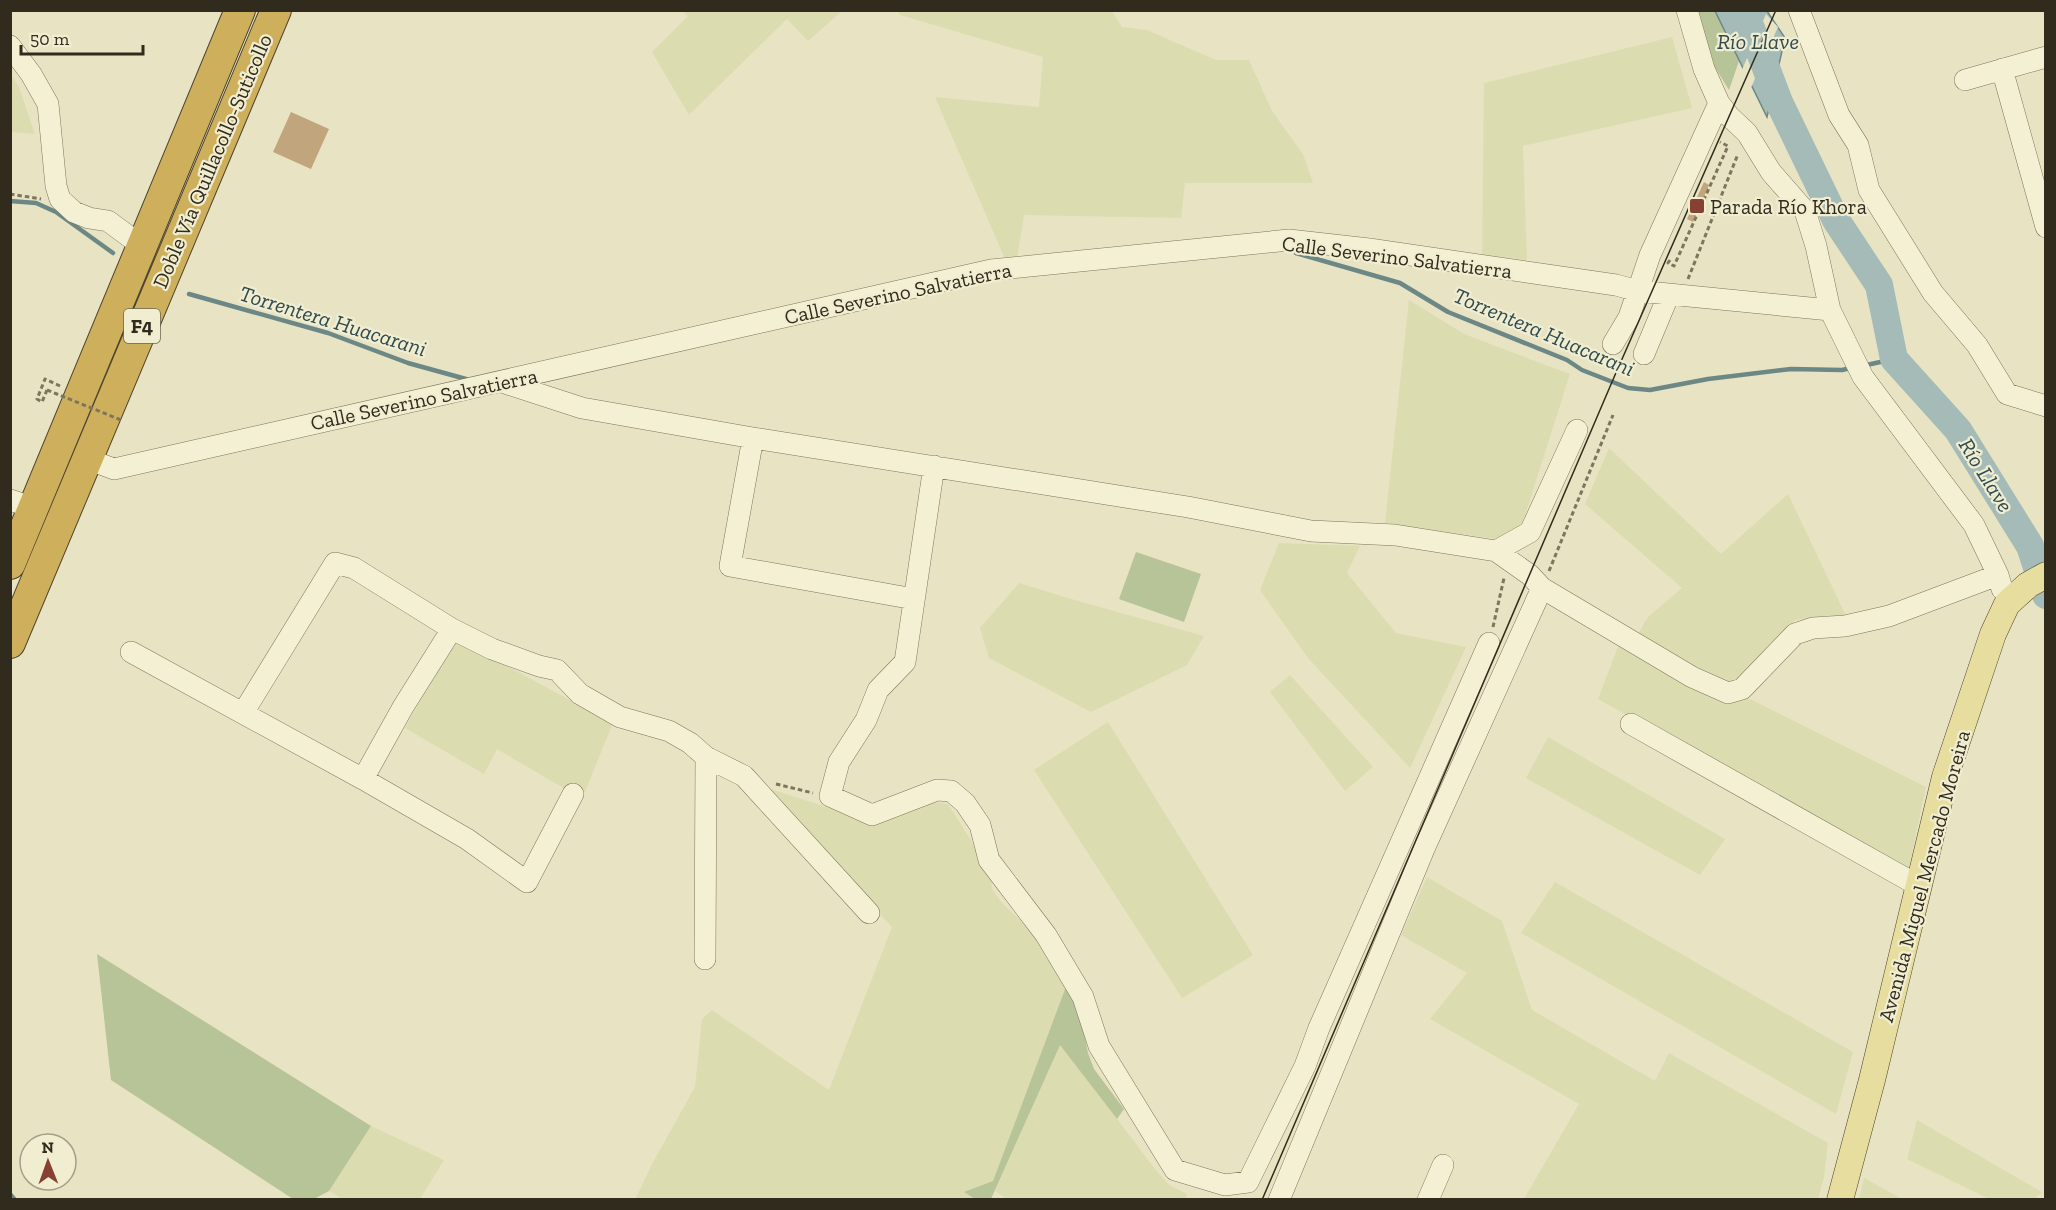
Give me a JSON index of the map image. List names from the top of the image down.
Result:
{
  "streets": {
    "highway": ["Doble Vía Quillacollo-Suticollo", "F4"],
    "main road": ["Avenida Miguel Mercado Moreira"],
    "street": ["Calle Severino Salvatierra"]
  },
  "crossings": [
    ["Doble Vía Quillacollo-Suticollo", "Calle Severino Salvatierra"]
  ],
  "water": ["Río Llave", "Torrentera Huacarani"],
  "places": {
    "transit": ["Parada Río Khora"]
  },
  "scale_bar": "50 m",
  "north": "top"
}
